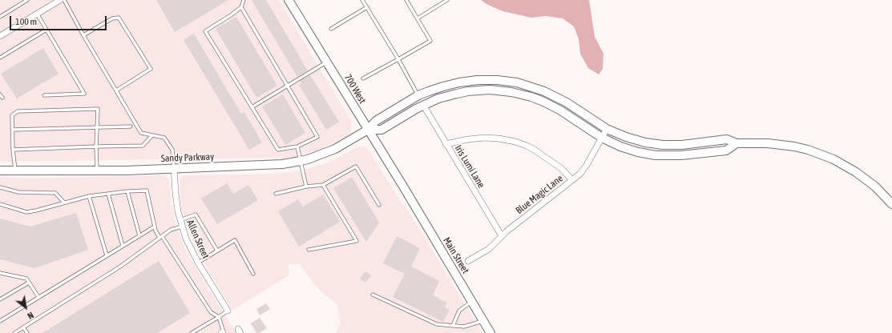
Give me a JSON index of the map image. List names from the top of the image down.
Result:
{
  "streets": {
    "main road": ["700 West", "Sandy Parkway", "Main Street"],
    "street": ["Iris Lumi Lane", "Blue Magic Lane", "Allen Street"]
  },
  "crossings": [
    ["700 West", "Sandy Parkway"],
    ["700 West", "Main Street"],
    ["Sandy Parkway", "Allen Street"],
    ["Iris Lumi Lane", "Blue Magic Lane"]
  ],
  "scale_bar": "100 m",
  "north": "bottom right"
}
